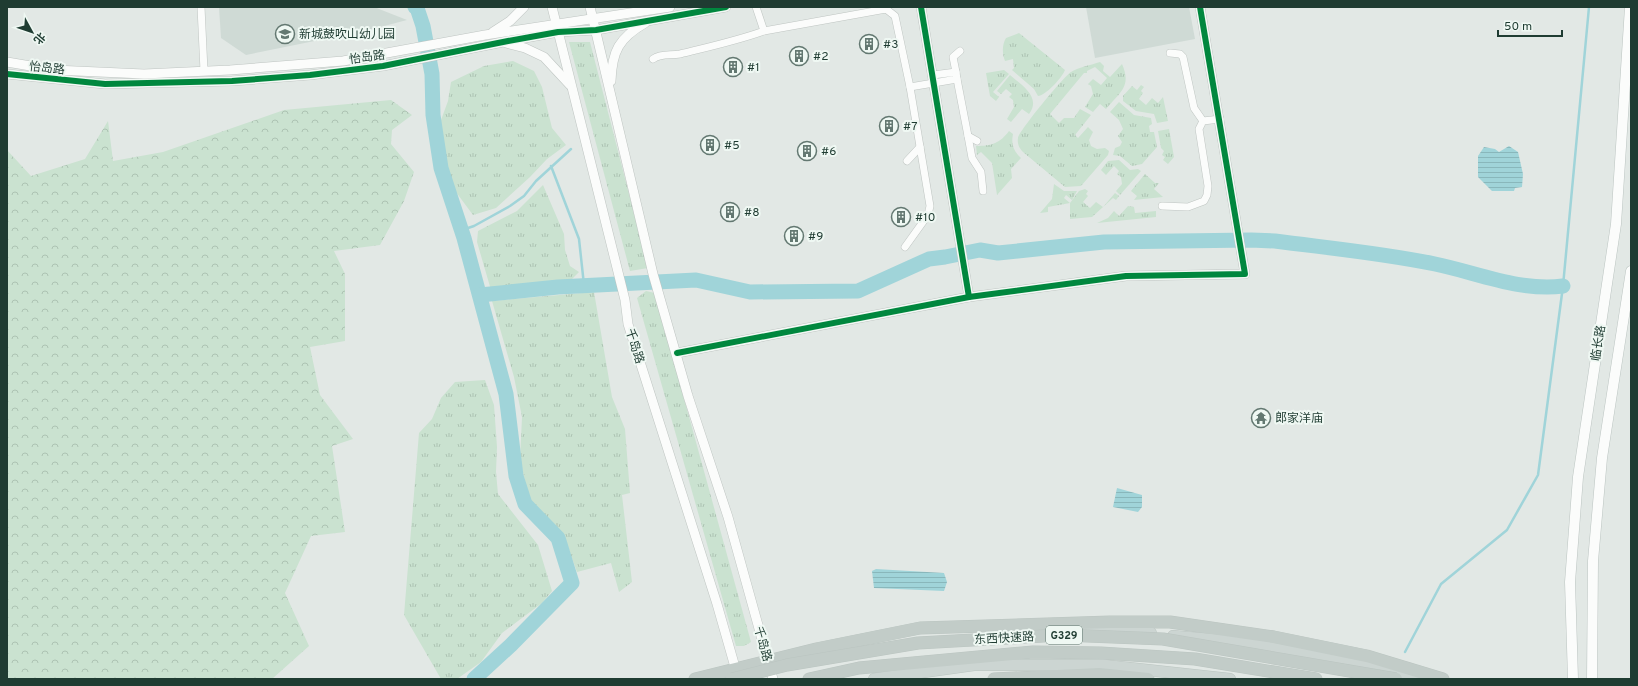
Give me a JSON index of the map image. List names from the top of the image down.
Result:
{
  "streets": {
    "highway": ["G329", "东西快速路"],
    "main road": ["临长路"],
    "street": ["怡岛路", "千岛路"]
  },
  "crossings": [
    ["怡岛路", "千岛路"],
    ["千岛路", "东西快速路"]
  ],
  "places": {
    "school or university": ["新城鼓吹山幼儿园"],
    "building": [
      "#3",
      "#2",
      "#1",
      "#7",
      "#5",
      "#6",
      "#8",
      "#10",
      "#9"
    ],
    "temple": ["郎家洋庙"]
  },
  "scale_bar": "50 m",
  "north": "bottom right"
}
